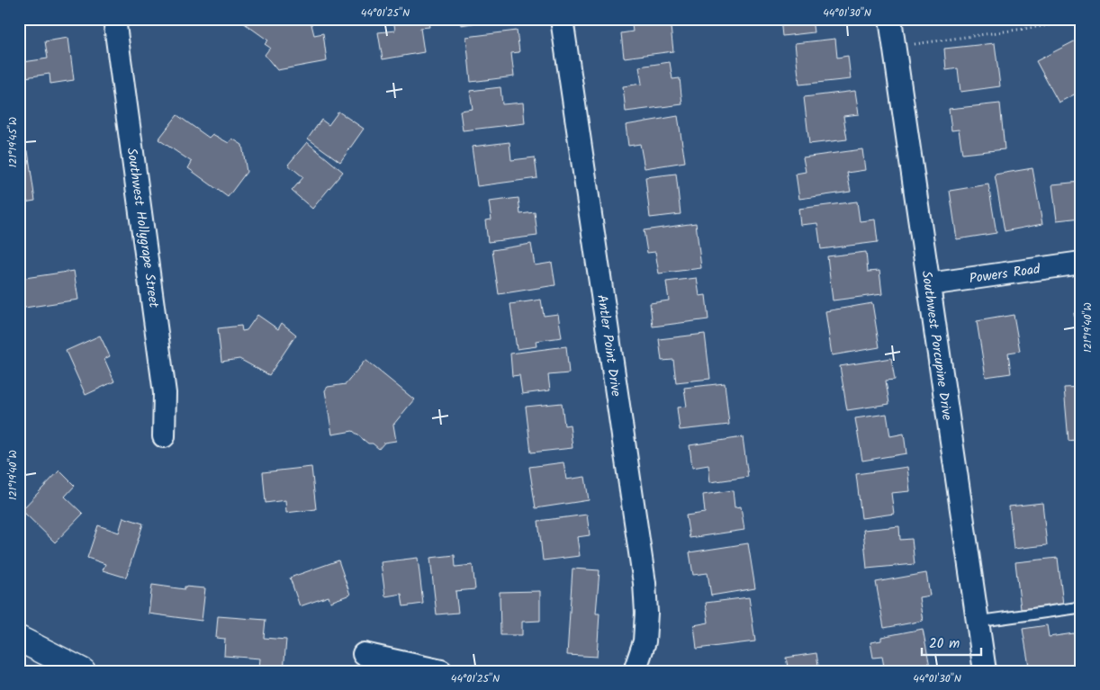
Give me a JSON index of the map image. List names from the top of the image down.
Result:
{
  "streets": {
    "street": [
      "Southwest Hollygrape Street",
      "Powers Road",
      "Antler Point Drive",
      "Southwest Porcupine Drive"
    ]
  },
  "crossings": [
    ["Powers Road", "Southwest Porcupine Drive"]
  ],
  "scale_bar": "20 m",
  "coordinates": [
    "44°01'25\"N",
    "44°01'30\"N",
    "121°19'45\"W",
    "121°19'40\"W"
  ]
}
